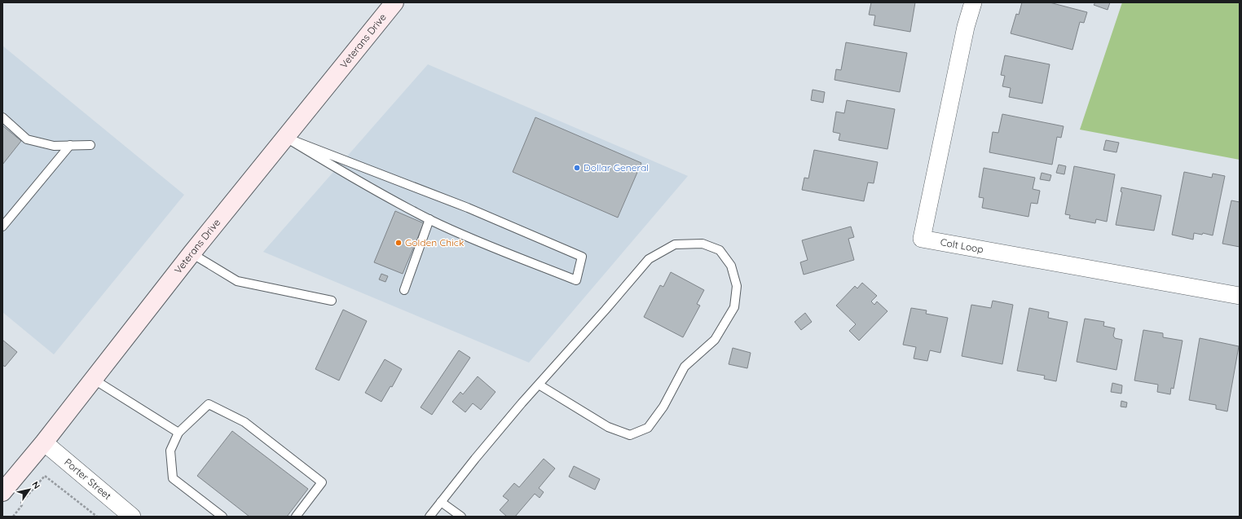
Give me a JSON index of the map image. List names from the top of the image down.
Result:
{
  "streets": {
    "main road": ["Veterans Drive"],
    "street": ["Colt Loop", "Porter Street"]
  },
  "crossings": [
    ["Veterans Drive", "Porter Street"]
  ],
  "places": ["Dollar General", "Golden Chick"],
  "north": "top right"
}
